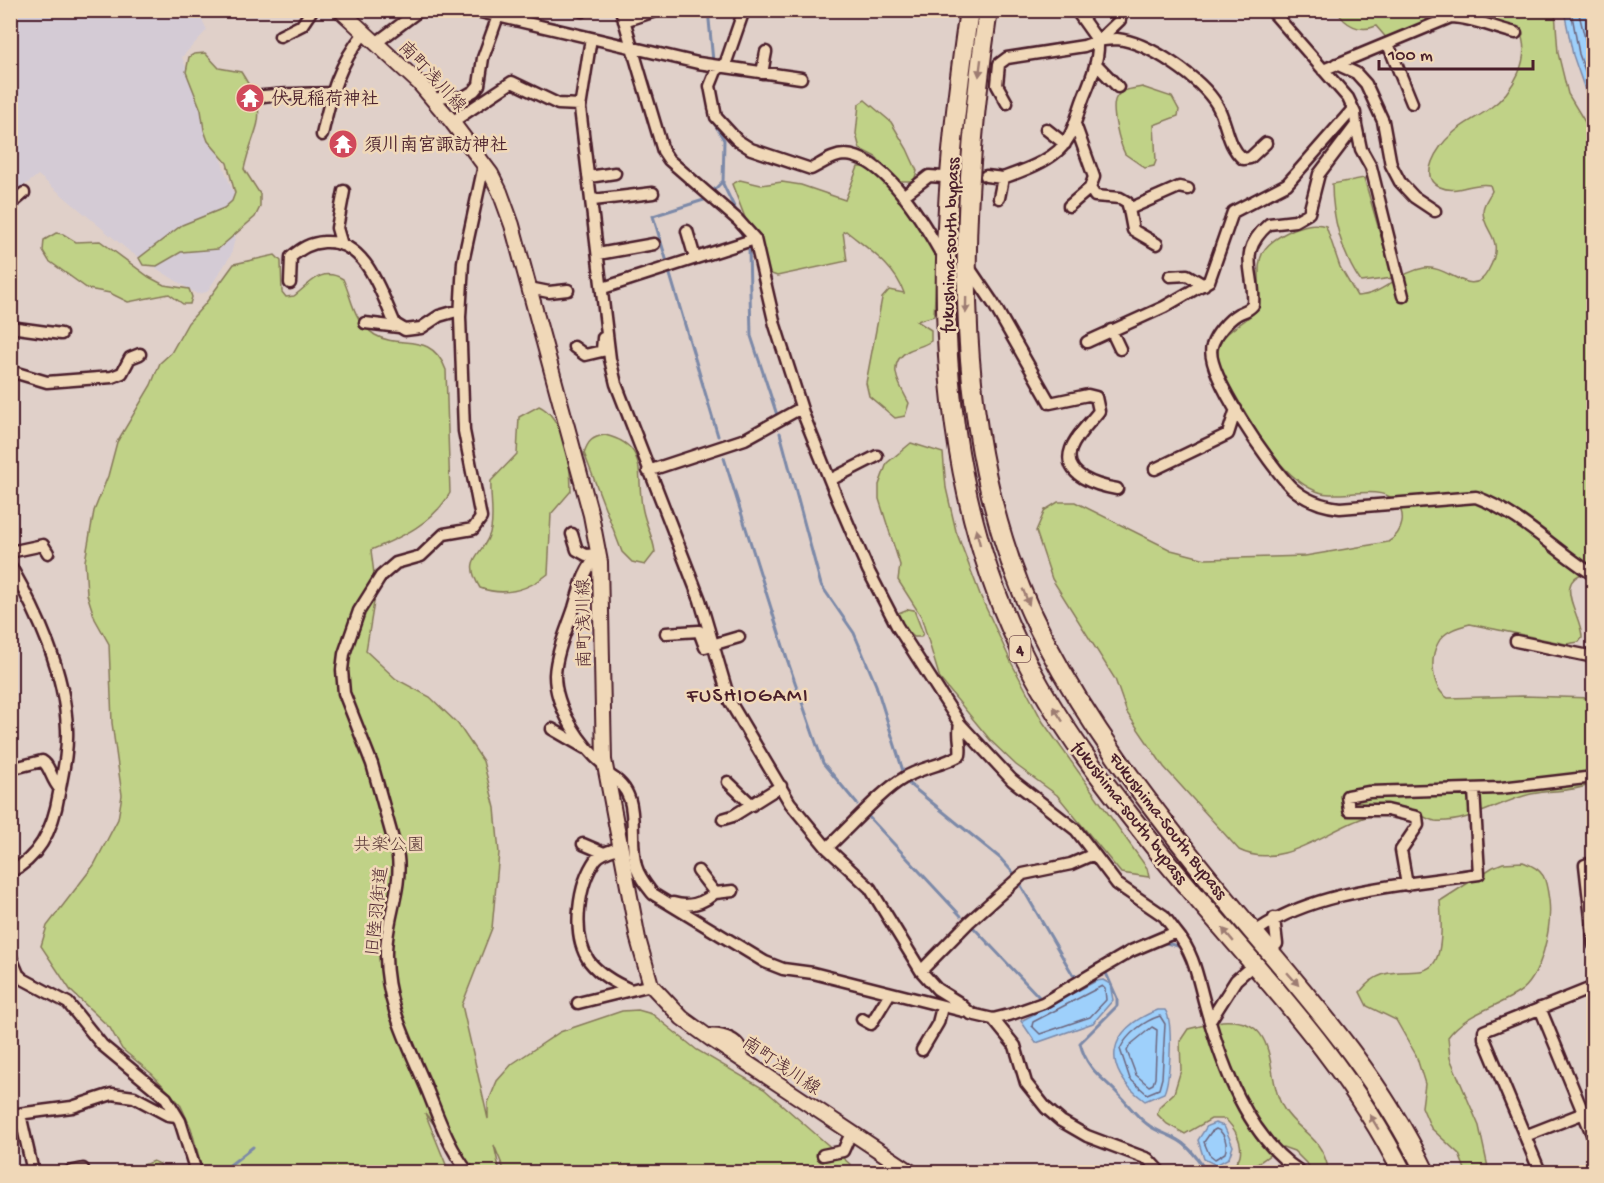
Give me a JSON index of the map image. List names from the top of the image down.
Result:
{
  "streets": {
    "highway": ["fukushima-south bypass", "4", "Fukushima-South Bypass"],
    "street": ["南町浅川線", "旧陸羽街道"]
  },
  "crossings": [
    ["南町浅川線", "旧陸羽街道"]
  ],
  "one_way": ["fukushima-south bypass", "Fukushima-South Bypass"],
  "districts": ["FUSHIOGAMI"],
  "parks": ["共楽公園"],
  "places": {
    "temple": ["伏見稲荷神社", "須川南宮諏訪神社"]
  },
  "scale_bar": "100 m"
}
